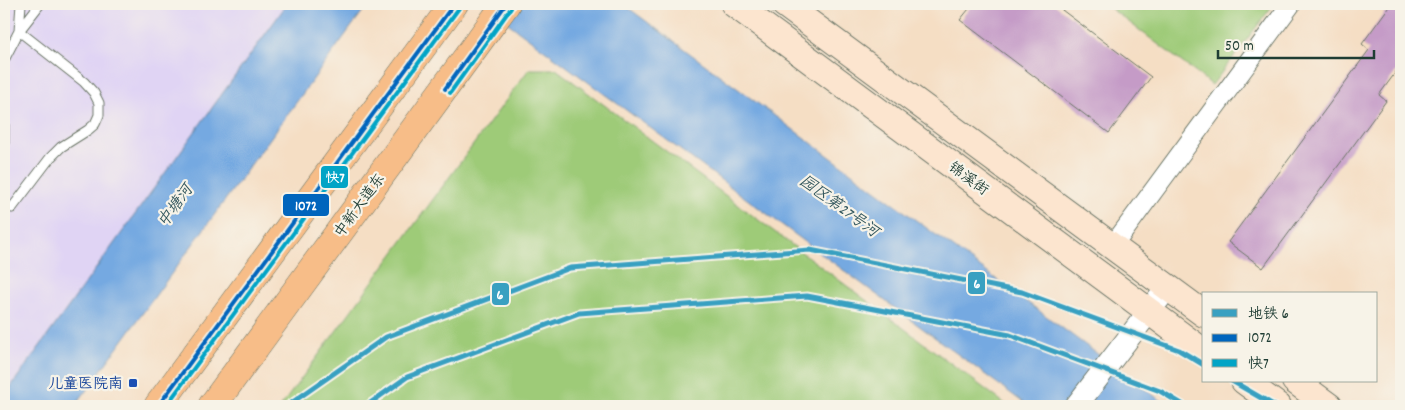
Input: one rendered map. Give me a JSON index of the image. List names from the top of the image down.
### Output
{
  "streets": {
    "main road": ["锦溪街", "中新大道东"]
  },
  "water": ["中塘河", "园区第27号河"],
  "places": {
    "transit": ["儿童医院南"]
  },
  "lines": ["transit line 1072", "transit line 快7", "metro line 6"],
  "legend": ["地铁 6", "1072", "快7"],
  "scale_bar": "50 m"
}
